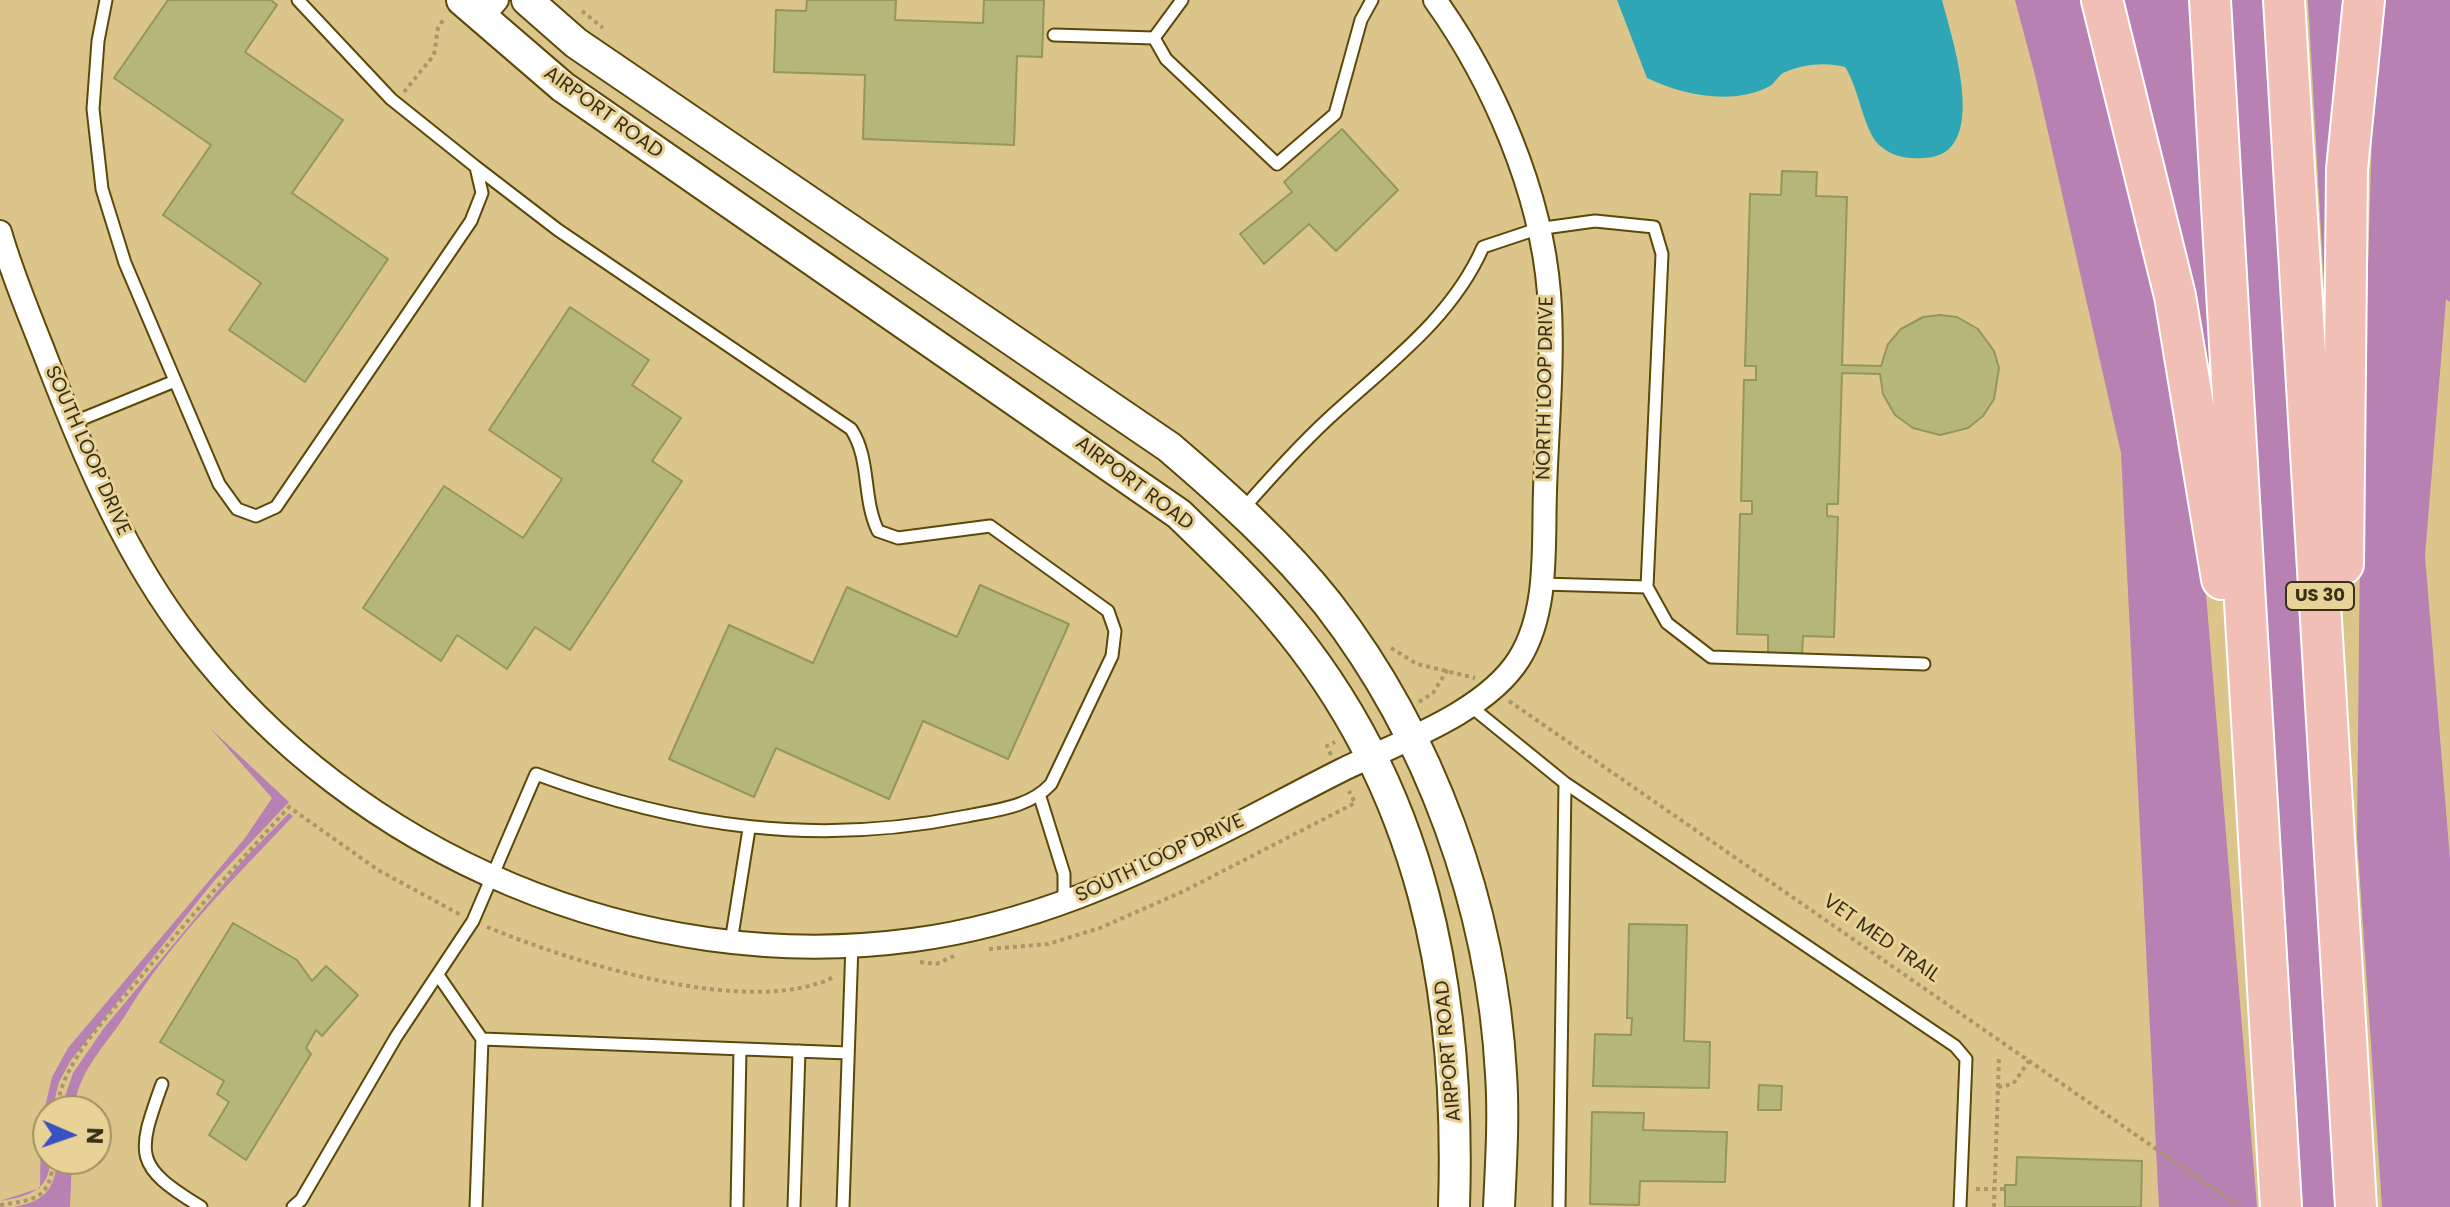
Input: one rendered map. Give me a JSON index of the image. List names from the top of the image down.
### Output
{
  "streets": {
    "highway": ["US 30"],
    "main road": ["AIRPORT ROAD"],
    "street": ["NORTH LOOP DRIVE", "SOUTH LOOP DRIVE"],
    "path": ["VET MED TRAIL"]
  },
  "crossings": [
    ["AIRPORT ROAD", "NORTH LOOP DRIVE"],
    ["AIRPORT ROAD", "SOUTH LOOP DRIVE"],
    ["NORTH LOOP DRIVE", "SOUTH LOOP DRIVE"]
  ],
  "north": "right"
}
